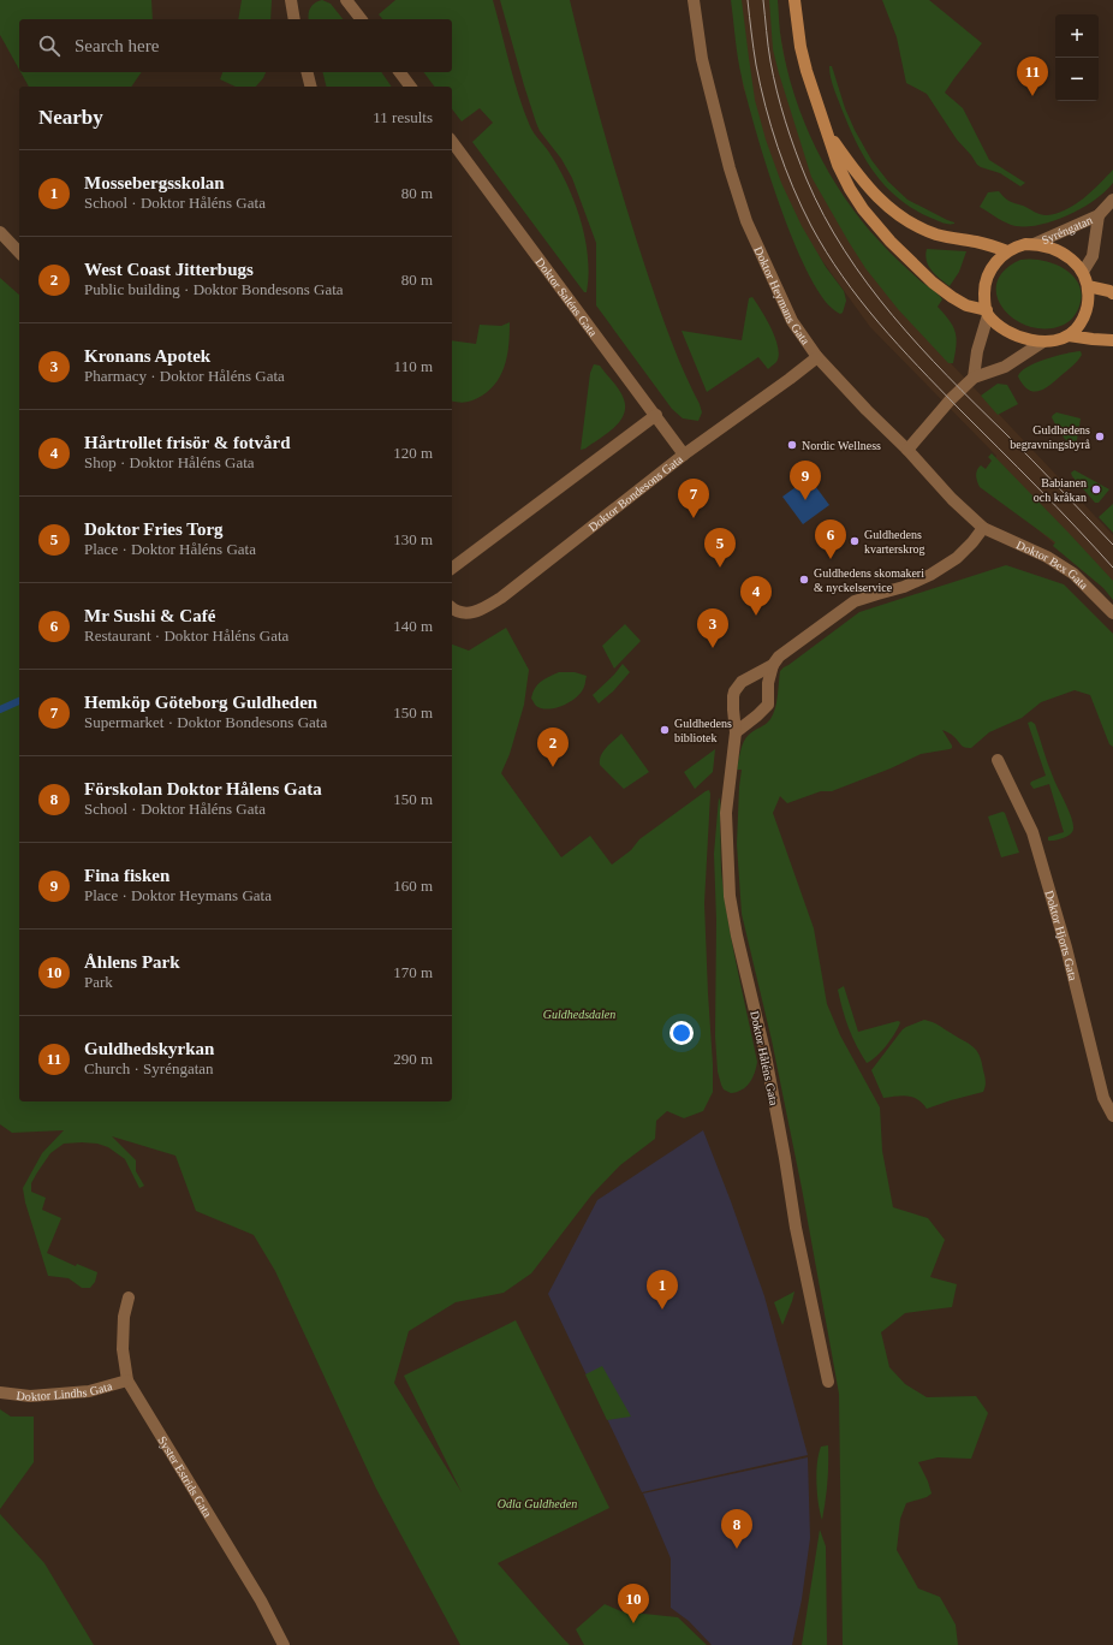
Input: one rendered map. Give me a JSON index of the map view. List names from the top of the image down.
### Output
{
  "streets": {
    "street": [
      "Syréngatan",
      "Doktor Heymans Gata",
      "Doktor Saléns Gata",
      "Doktor Bondesons Gata",
      "Doktor Bex Gata",
      "Doktor Hjorts Gata",
      "Doktor Håléns Gata",
      "Doktor Lindhs Gata",
      "Syster Estrids Gata"
    ]
  },
  "crossings": [
    ["Doktor Heymans Gata", "Doktor Bondesons Gata"],
    ["Doktor Heymans Gata", "Doktor Bex Gata"],
    ["Doktor Heymans Gata", "Doktor Håléns Gata"],
    ["Doktor Saléns Gata", "Doktor Bondesons Gata"],
    ["Doktor Bex Gata", "Doktor Håléns Gata"],
    ["Doktor Lindhs Gata", "Syster Estrids Gata"]
  ],
  "parks": ["Guldhedsdalen", "Odla Guldheden"],
  "places": [
    "Guldhedens begravningsbyrå",
    "Nordic Wellness",
    "Babianen och kråkan",
    "Guldhedens kvarterskrog",
    "Guldhedens skomakeri & nyckelservice",
    "Guldhedens bibliotek"
  ],
  "page": {
    "map_buttons": ["+", "−"],
    "search": "Search here",
    "pins": [
      "11",
      "9",
      "7",
      "6",
      "5",
      "4",
      "3",
      "2",
      "1",
      "8",
      "10"
    ],
    "heading": ["Nearby", "11 results"],
    "list": [
      {
        "mark": "1",
        "name": "Mossebergsskolan",
        "note": "School · Doktor Håléns Gata",
        "value": "80 m"
      },
      {
        "mark": "2",
        "name": "West Coast Jitterbugs",
        "note": "Public building · Doktor Bondesons Gata",
        "value": "80 m"
      },
      {
        "mark": "3",
        "name": "Kronans Apotek",
        "note": "Pharmacy · Doktor Håléns Gata",
        "value": "110 m"
      },
      {
        "mark": "4",
        "name": "Hårtrollet frisör & fotvård",
        "note": "Shop · Doktor Håléns Gata",
        "value": "120 m"
      },
      {
        "mark": "5",
        "name": "Doktor Fries Torg",
        "note": "Place · Doktor Håléns Gata",
        "value": "130 m"
      },
      {
        "mark": "6",
        "name": "Mr Sushi & Café",
        "note": "Restaurant · Doktor Håléns Gata",
        "value": "140 m"
      },
      {
        "mark": "7",
        "name": "Hemköp Göteborg Guldheden",
        "note": "Supermarket · Doktor Bondesons Gata",
        "value": "150 m"
      },
      {
        "mark": "8",
        "name": "Förskolan Doktor Hålens Gata",
        "note": "School · Doktor Håléns Gata",
        "value": "150 m"
      },
      {
        "mark": "9",
        "name": "Fina fisken",
        "note": "Place · Doktor Heymans Gata",
        "value": "160 m"
      },
      {
        "mark": "10",
        "name": "Åhlens Park",
        "note": "Park",
        "value": "170 m"
      },
      {
        "mark": "11",
        "name": "Guldhedskyrkan",
        "note": "Church · Syréngatan",
        "value": "290 m"
      }
    ]
  }
}
